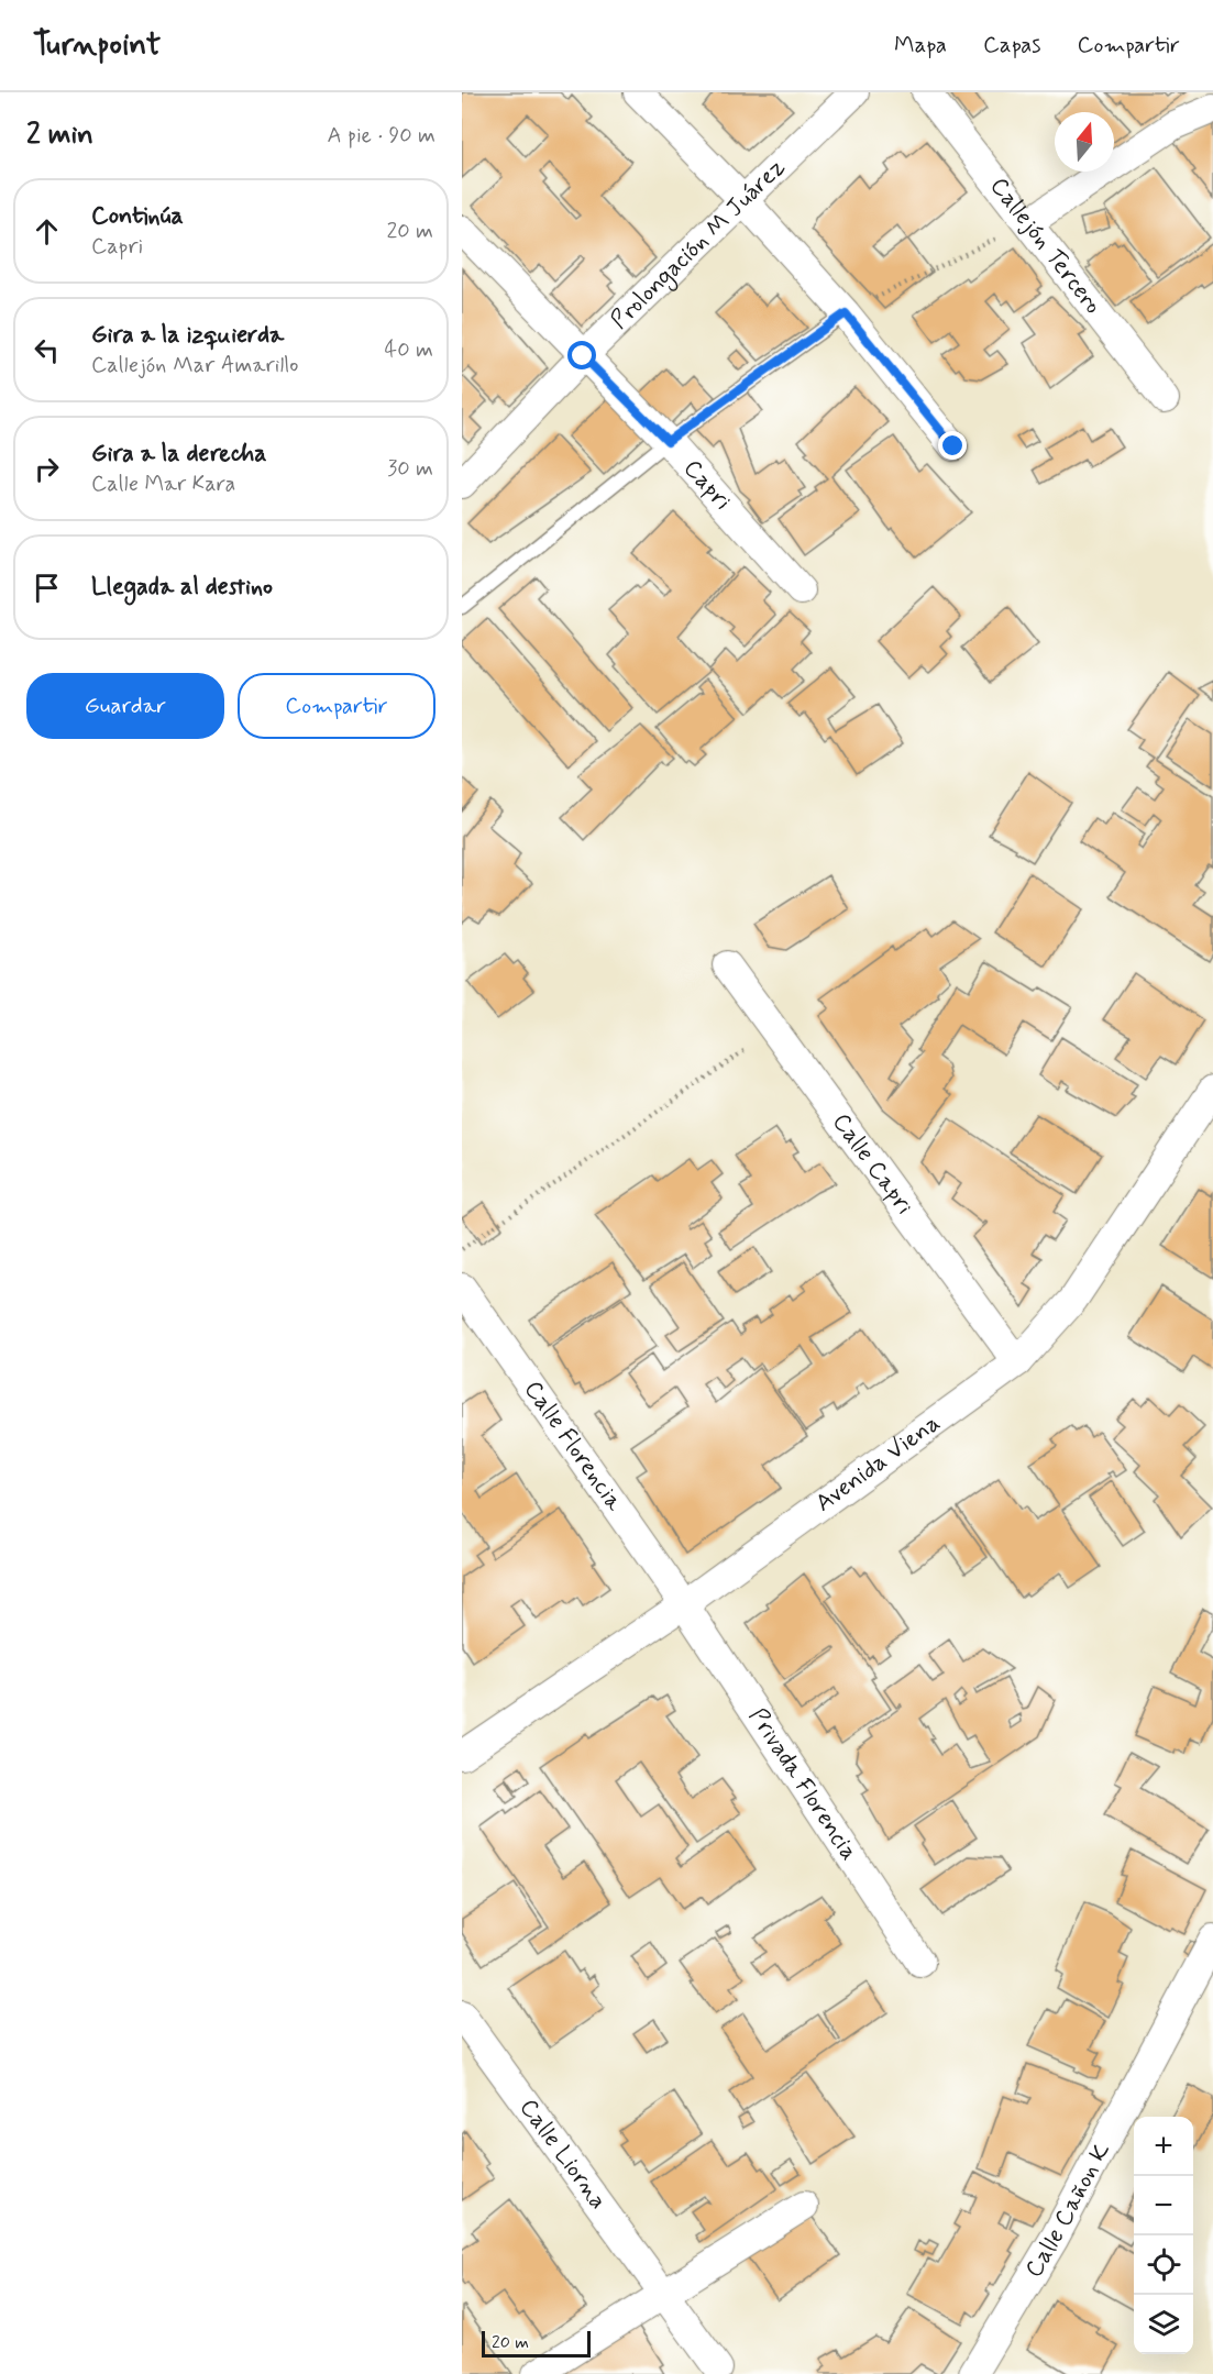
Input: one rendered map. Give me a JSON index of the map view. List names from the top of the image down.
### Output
{
  "streets": {
    "street": [
      "Prolongación M Juárez",
      "Callejón Tercero",
      "Capri",
      "Calle Capri",
      "Calle Florencia",
      "Avenida Viena",
      "Privada Florencia",
      "Calle Liorna",
      "Calle Cañon K"
    ]
  },
  "crossings": [
    ["Prolongación M Juárez", "Capri"],
    ["Calle Capri", "Avenida Viena"],
    ["Calle Florencia", "Avenida Viena"],
    ["Calle Florencia", "Privada Florencia"],
    ["Avenida Viena", "Privada Florencia"]
  ],
  "scale_bar": "20 m",
  "north": "top",
  "page": {
    "header": "Turnpoint",
    "nav": ["Mapa", "Capas", "Compartir"],
    "heading": ["2 min", "A pie · 90 m"],
    "list": [
      ["Continúa", "Capri", "20 m"],
      ["Gira a la izquierda", "Callejón Mar Amarillo", "40 m"],
      ["Gira a la derecha", "Calle Mar Kara", "30 m"],
      "Llegada al destino"
    ],
    "buttons": ["Guardar", "Compartir"],
    "map_buttons": ["+", "−"],
    "scale": "20 m"
  }
}
